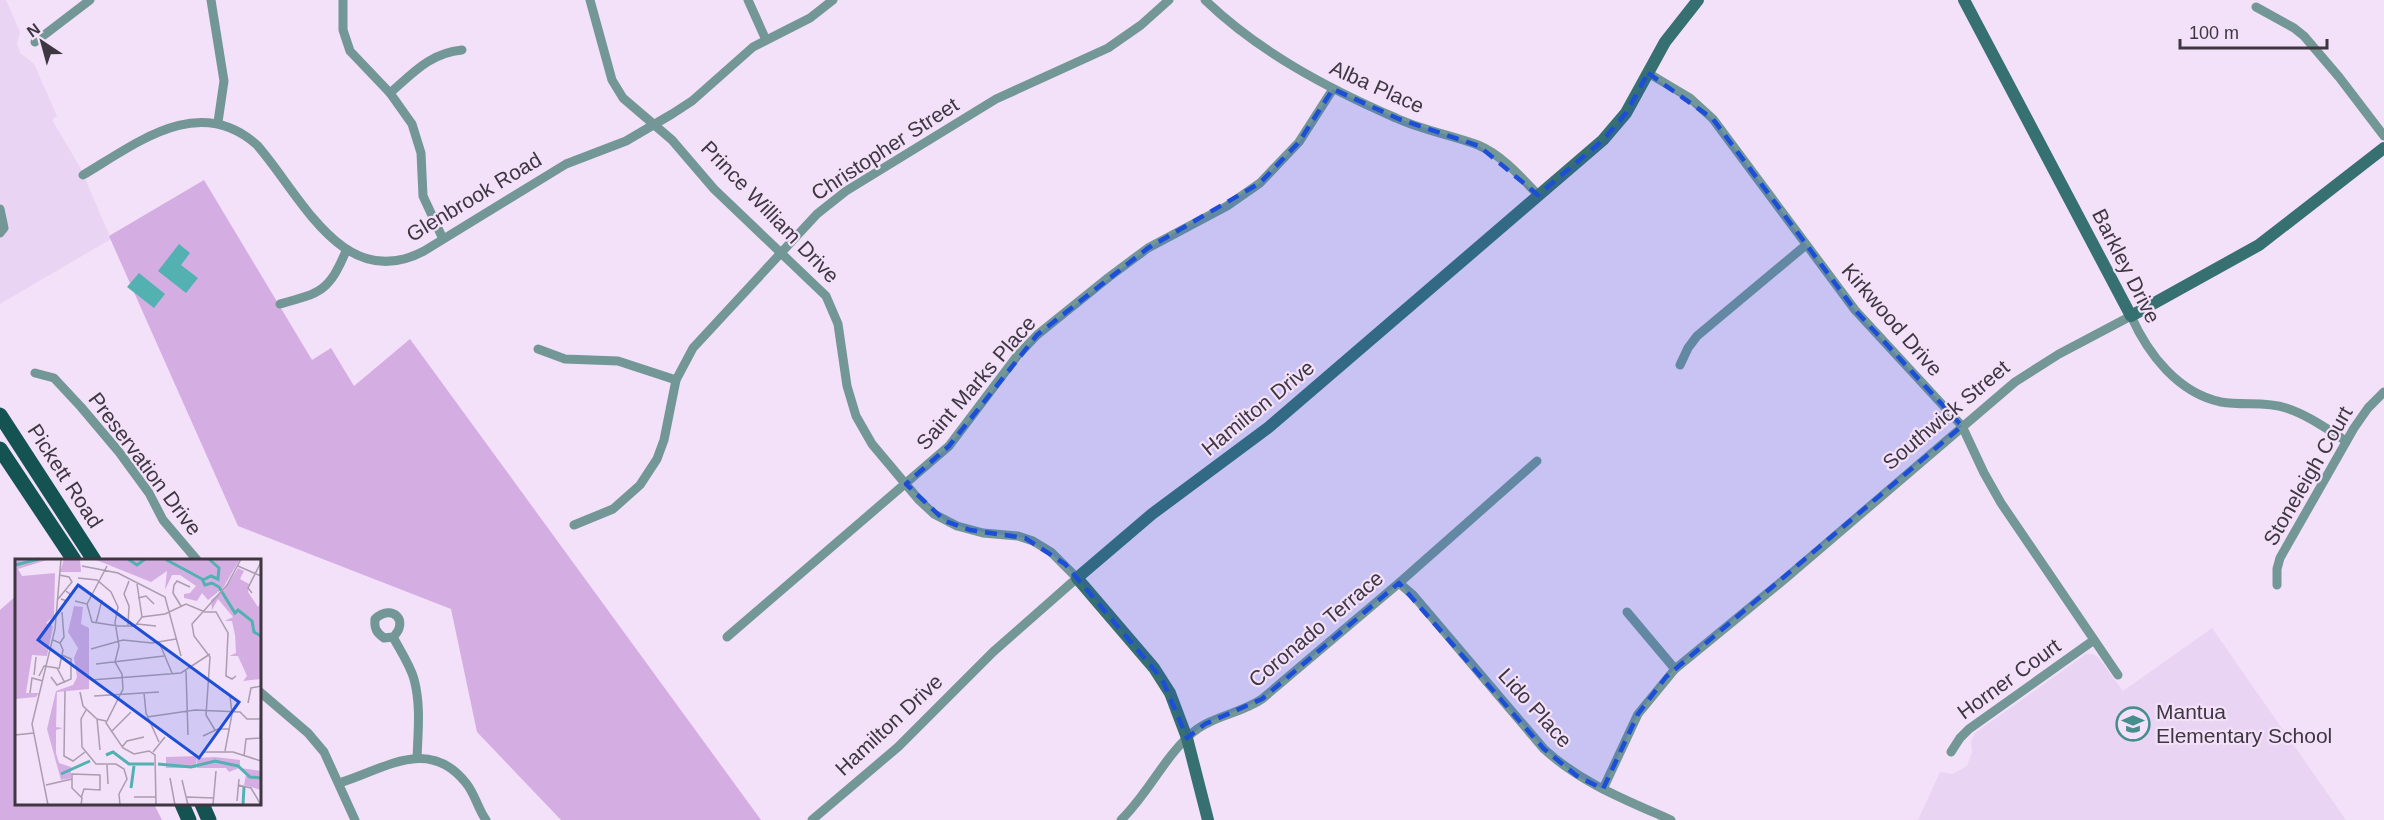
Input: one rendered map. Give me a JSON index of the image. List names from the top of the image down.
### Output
{
  "streets": {
    "main road": ["Pickett Road"],
    "street": [
      "Alba Place",
      "Christopher Street",
      "Glenbrook Road",
      "Prince William Drive",
      "Barkley Drive",
      "Kirkwood Drive",
      "Saint Marks Place",
      "Hamilton Drive",
      "Southwick Street",
      "Preservation Drive",
      "Stoneleigh Court",
      "Coronado Terrace",
      "Horner Court",
      "Lido Place"
    ]
  },
  "crossings": [
    ["Alba Place", "Saint Marks Place"],
    ["Alba Place", "Hamilton Drive"],
    ["Christopher Street", "Prince William Drive"],
    ["Glenbrook Road", "Prince William Drive"],
    ["Prince William Drive", "Saint Marks Place"],
    ["Prince William Drive", "Hamilton Drive"],
    ["Prince William Drive", "Coronado Terrace"],
    ["Barkley Drive", "Southwick Street"],
    ["Barkley Drive", "Stoneleigh Court"],
    ["Kirkwood Drive", "Hamilton Drive"],
    ["Kirkwood Drive", "Southwick Street"],
    ["Kirkwood Drive", "Horner Court"],
    ["Southwick Street", "Lido Place"],
    ["Coronado Terrace", "Lido Place"]
  ],
  "places": {
    "school or university": ["Mantua Elementary School"]
  },
  "scale_bar": "100 m",
  "north": "top left"
}
